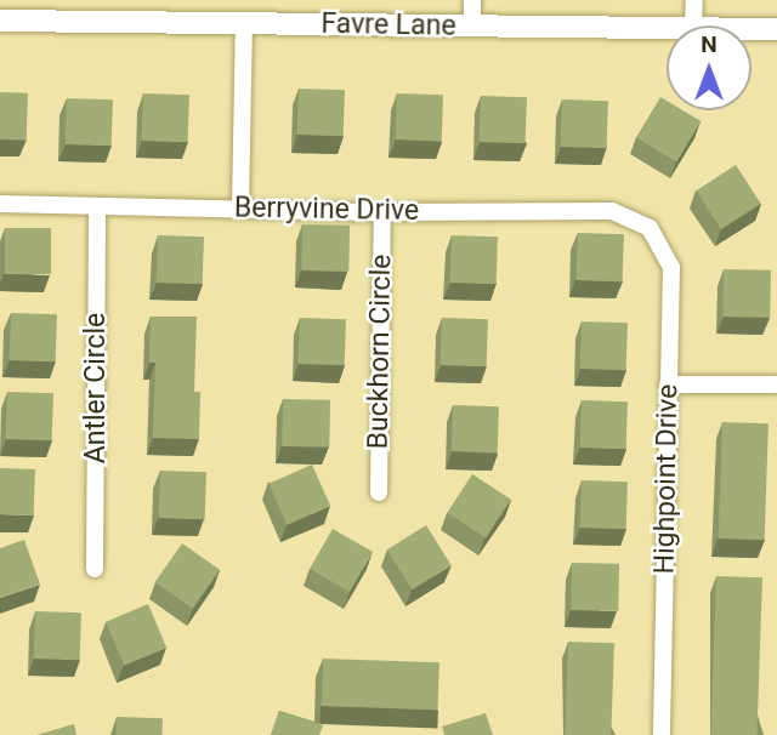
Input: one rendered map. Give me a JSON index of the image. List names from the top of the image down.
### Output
{
  "streets": {
    "street": [
      "Favre Lane",
      "Berryvine Drive",
      "Buckhorn Circle",
      "Antler Circle",
      "Highpoint Drive"
    ]
  },
  "crossings": [
    ["Berryvine Drive", "Buckhorn Circle"],
    ["Berryvine Drive", "Antler Circle"],
    ["Berryvine Drive", "Highpoint Drive"]
  ],
  "north": "top"
}
